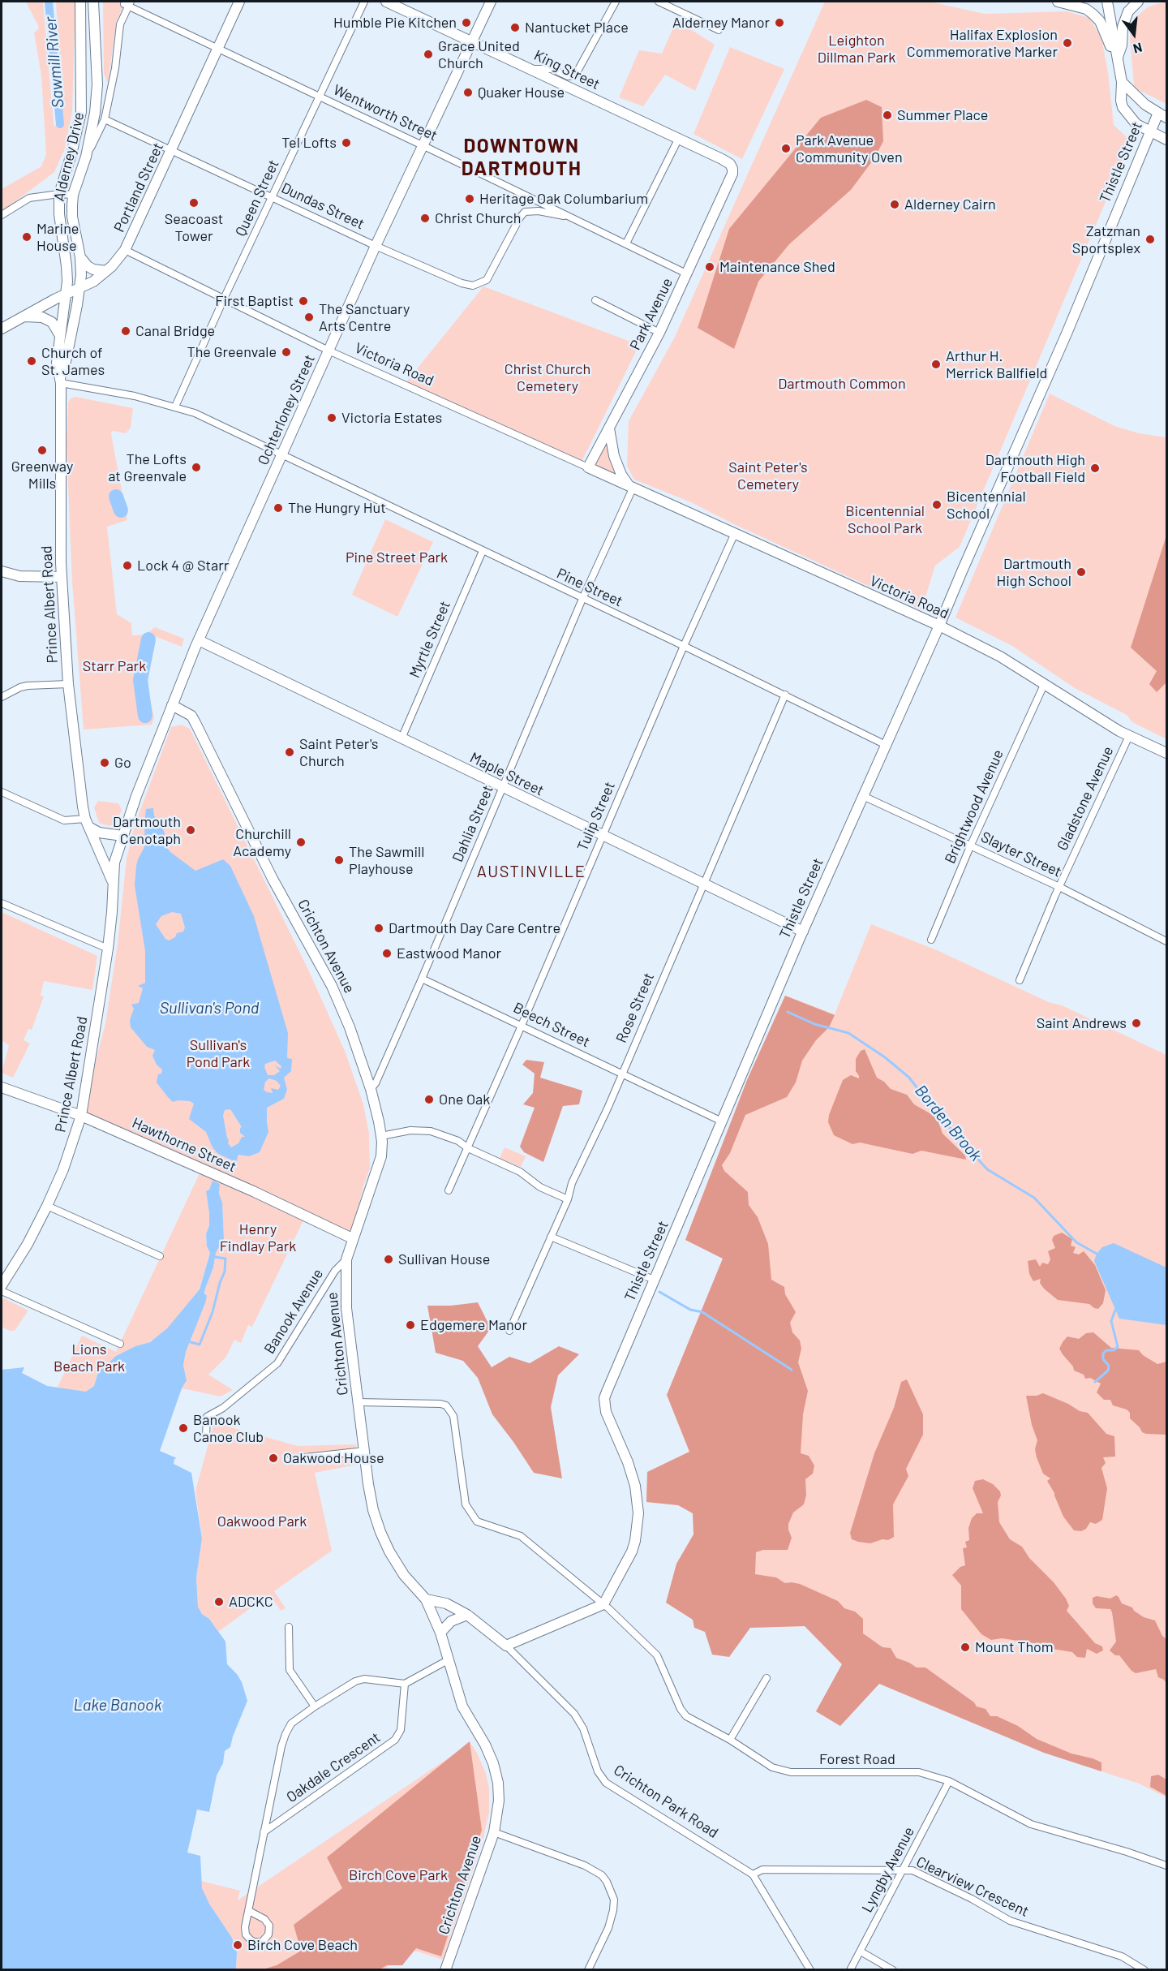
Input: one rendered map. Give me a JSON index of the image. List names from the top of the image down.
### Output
{
  "streets": {
    "main road": [
      "King Street",
      "Alderney Drive",
      "Thistle Street",
      "Portland Street",
      "Park Avenue",
      "Victoria Road",
      "Ochterloney Street",
      "Prince Albert Road",
      "Maple Street",
      "Crichton Avenue",
      "Hawthorne Street",
      "Crichton Park Road"
    ],
    "street": [
      "Wentworth Street",
      "Queen Street",
      "Dundas Street",
      "Pine Street",
      "Myrtle Street",
      "Gladstone Avenue",
      "Brightwood Avenue",
      "Tulip Street",
      "Dahlia Street",
      "Slayter Street",
      "Rose Street",
      "Beech Street",
      "Banook Avenue",
      "Forest Road",
      "Oakdale Crescent",
      "Lyngby Avenue",
      "Clearview Crescent"
    ]
  },
  "crossings": [
    ["King Street", "Park Avenue"],
    ["King Street", "Ochterloney Street"],
    ["Wentworth Street", "Portland Street"],
    ["Wentworth Street", "Queen Street"],
    ["Wentworth Street", "Dundas Street"],
    ["Wentworth Street", "Park Avenue"],
    ["Wentworth Street", "Ochterloney Street"],
    ["Alderney Drive", "Portland Street"],
    ["Alderney Drive", "Prince Albert Road"],
    ["Thistle Street", "Victoria Road"],
    ["Thistle Street", "Pine Street"],
    ["Thistle Street", "Maple Street"],
    ["Thistle Street", "Slayter Street"],
    ["Thistle Street", "Beech Street"],
    ["Thistle Street", "Forest Road"],
    ["Portland Street", "Dundas Street"],
    ["Portland Street", "Victoria Road"],
    ["Portland Street", "Prince Albert Road"],
    ["Queen Street", "Dundas Street"],
    ["Queen Street", "Victoria Road"],
    ["Queen Street", "Pine Street"],
    ["Dundas Street", "Ochterloney Street"],
    ["Park Avenue", "Victoria Road"],
    ["Victoria Road", "Ochterloney Street"],
    ["Victoria Road", "Gladstone Avenue"],
    ["Victoria Road", "Brightwood Avenue"],
    ["Victoria Road", "Tulip Street"],
    ["Victoria Road", "Dahlia Street"],
    ["Ochterloney Street", "Pine Street"],
    ["Ochterloney Street", "Prince Albert Road"],
    ["Ochterloney Street", "Maple Street"],
    ["Ochterloney Street", "Crichton Avenue"],
    ["Pine Street", "Prince Albert Road"],
    ["Pine Street", "Myrtle Street"],
    ["Pine Street", "Tulip Street"],
    ["Pine Street", "Dahlia Street"],
    ["Pine Street", "Rose Street"],
    ["Prince Albert Road", "Hawthorne Street"],
    ["Myrtle Street", "Maple Street"],
    ["Maple Street", "Tulip Street"],
    ["Maple Street", "Dahlia Street"],
    ["Maple Street", "Rose Street"],
    ["Gladstone Avenue", "Slayter Street"],
    ["Brightwood Avenue", "Slayter Street"],
    ["Tulip Street", "Beech Street"],
    ["Dahlia Street", "Crichton Avenue"],
    ["Dahlia Street", "Beech Street"],
    ["Crichton Avenue", "Hawthorne Street"],
    ["Crichton Avenue", "Banook Avenue"],
    ["Crichton Avenue", "Forest Road"],
    ["Crichton Avenue", "Crichton Park Road"],
    ["Rose Street", "Beech Street"],
    ["Forest Road", "Lyngby Avenue"],
    ["Crichton Park Road", "Clearview Crescent"],
    ["Lyngby Avenue", "Clearview Crescent"]
  ],
  "districts": ["DOWNTOWN DARTMOUTH", "AUSTINVILLE"],
  "water": [
    "Sawmill River",
    "Sullivan's Pond",
    "Borden Brook",
    "Lake Banook"
  ],
  "parks": [
    "Leighton Dillman Park",
    "Christ Church Cemetery",
    "Dartmouth Common",
    "Saint Peter's Cemetery",
    "Bicentennial School Park",
    "Pine Street Park",
    "Starr Park",
    "Sullivan's Pond Park",
    "Henry Findlay Park",
    "Lions Beach Park",
    "Oakwood Park",
    "Birch Cove Park"
  ],
  "places": [
    "Humble Pie Kitchen",
    "Alderney Manor",
    "Nantucket Place",
    "Halifax Explosion Commemorative Marker",
    "Grace United Church",
    "Quaker House",
    "Summer Place",
    "Tel Lofts",
    "Park Avenue Community Oven",
    "Heritage Oak Columbarium",
    "Seacoast Tower",
    "Alderney Cairn",
    "Christ Church",
    "Marine House",
    "Zatzman Sportsplex",
    "Maintenance Shed",
    "First Baptist",
    "The Sanctuary Arts Centre",
    "Canal Bridge",
    "The Greenvale",
    "Church of St. James",
    "Arthur H. Merrick Ballfield",
    "Victoria Estates",
    "Greenway Mills",
    "The Lofts at Greenvale",
    "Dartmouth High Football Field",
    "Bicentennial School",
    "The Hungry Hut",
    "Lock 4 @ Starr",
    "Dartmouth High School",
    "Saint Peter's Church",
    "Go",
    "Dartmouth Cenotaph",
    "Churchill Academy",
    "The Sawmill Playhouse",
    "Dartmouth Day Care Centre",
    "Eastwood Manor",
    "Saint Andrews",
    "One Oak",
    "Sullivan House",
    "Edgemere Manor",
    "Banook Canoe Club",
    "Oakwood House",
    "ADCKC",
    "Mount Thom",
    "Birch Cove Beach"
  ],
  "north": "bottom"
}
